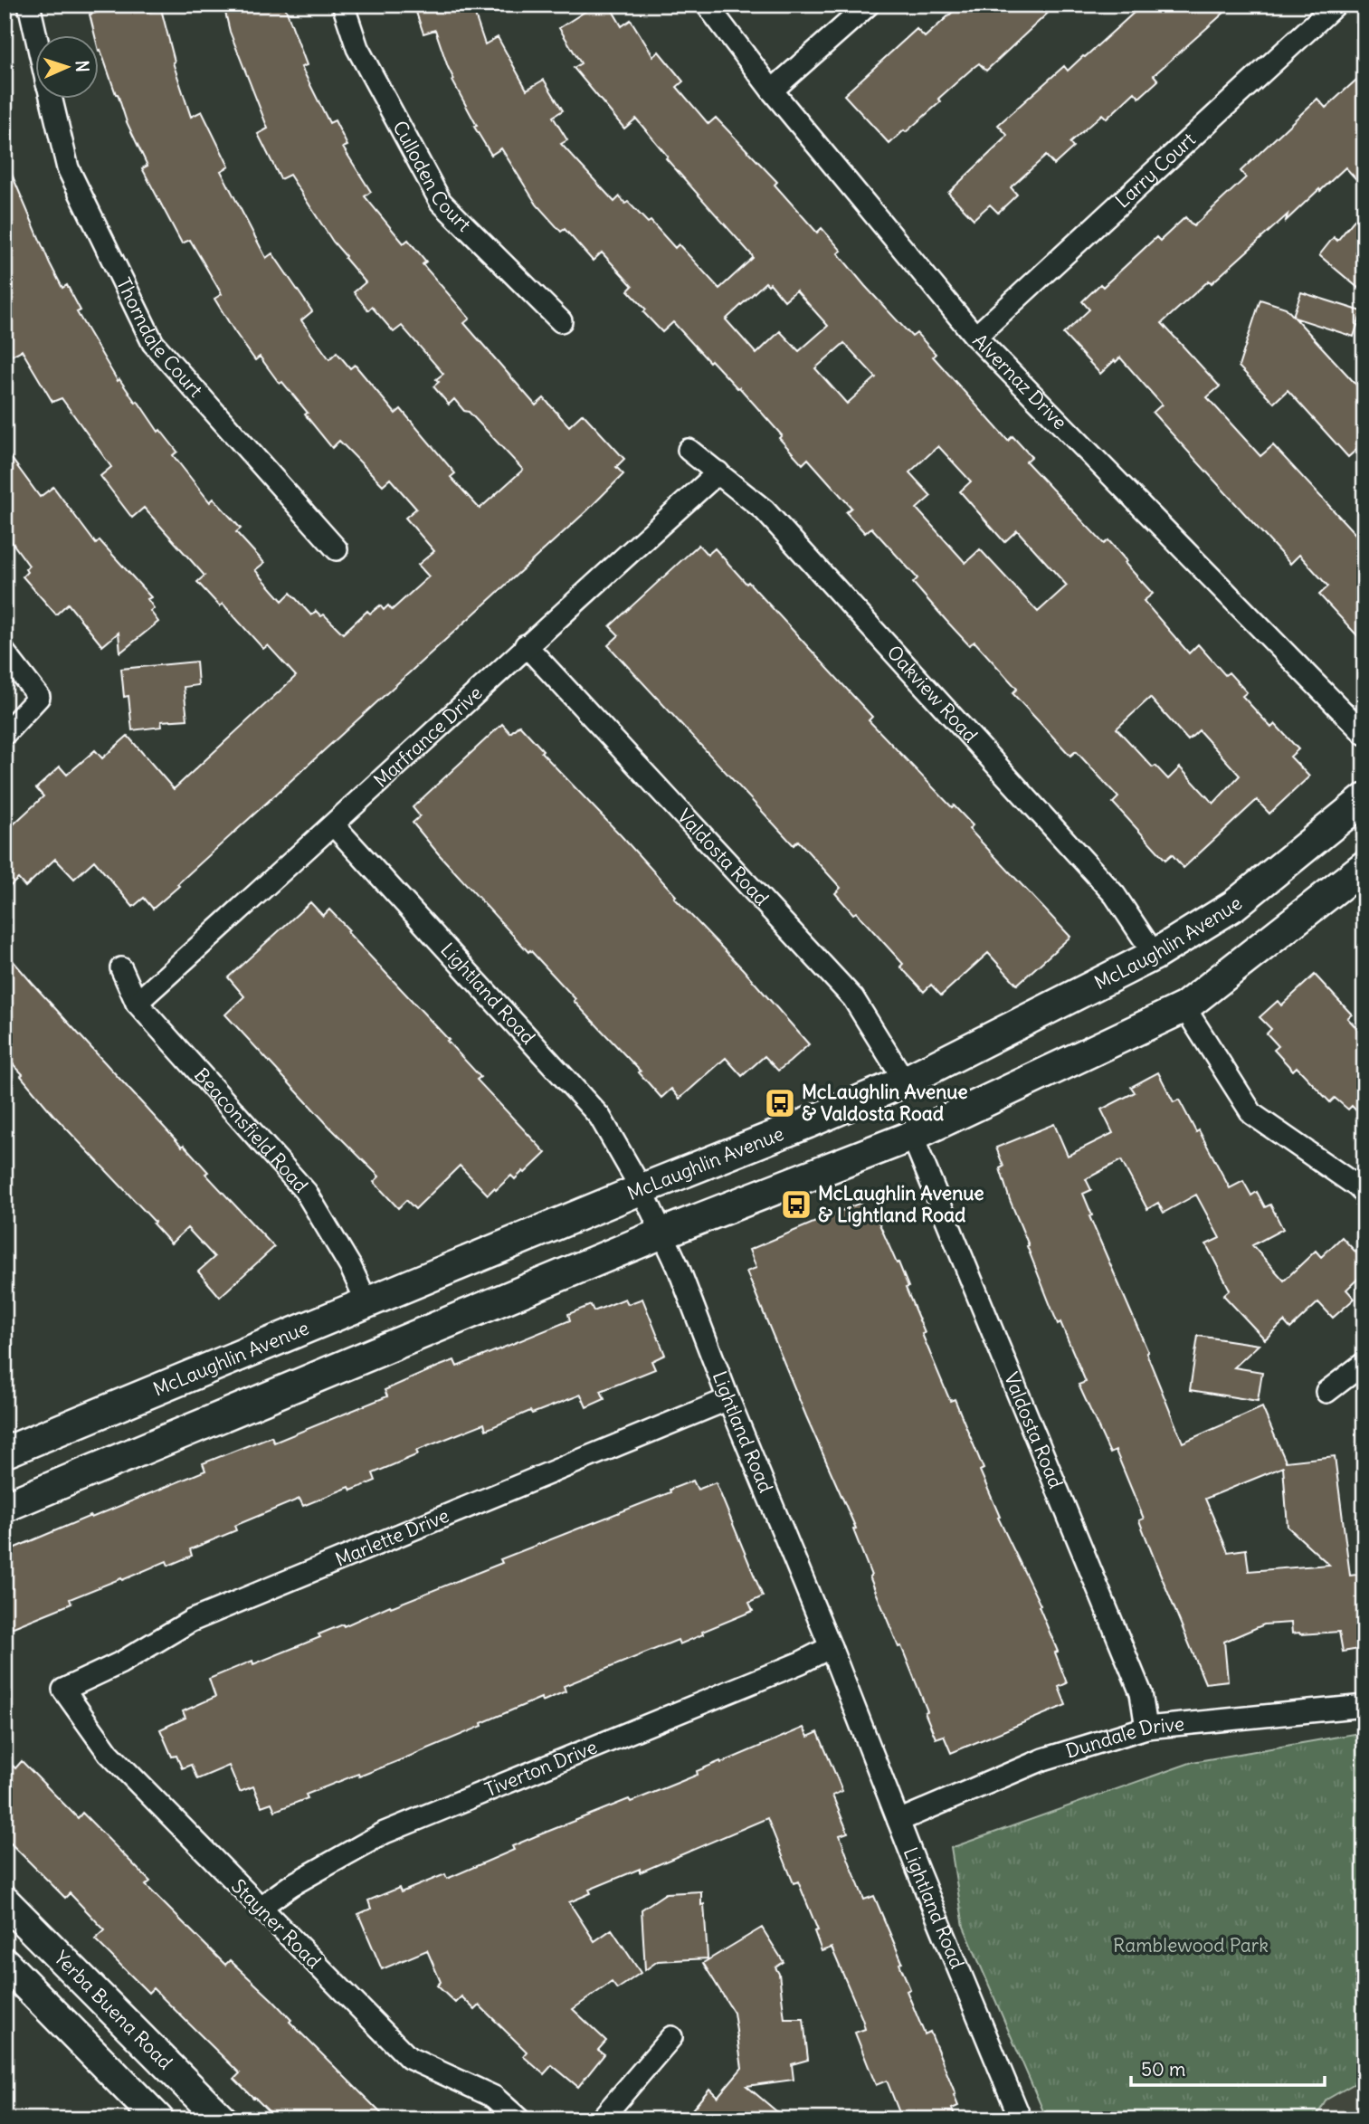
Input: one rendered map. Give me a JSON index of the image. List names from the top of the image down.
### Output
{
  "streets": {
    "main road": ["McLaughlin Avenue", "Yerba Buena Road"],
    "street": [
      "Larry Court",
      "Culloden Court",
      "Thorndale Court",
      "Alvernaz Drive",
      "Oakview Road",
      "Marfrance Drive",
      "Valdosta Road",
      "Lightland Road",
      "Beaconsfield Road",
      "Marlette Drive",
      "Dundale Drive",
      "Tiverton Drive",
      "Stayner Road"
    ]
  },
  "crossings": [
    ["Larry Court", "Alvernaz Drive"],
    ["Oakview Road", "Marfrance Drive"],
    ["Oakview Road", "McLaughlin Avenue"],
    ["Marfrance Drive", "Valdosta Road"],
    ["Marfrance Drive", "Lightland Road"],
    ["Marfrance Drive", "Beaconsfield Road"],
    ["Valdosta Road", "McLaughlin Avenue"],
    ["Valdosta Road", "Dundale Drive"],
    ["McLaughlin Avenue", "Lightland Road"],
    ["McLaughlin Avenue", "Beaconsfield Road"],
    ["Lightland Road", "Marlette Drive"],
    ["Lightland Road", "Dundale Drive"],
    ["Lightland Road", "Tiverton Drive"],
    ["Marlette Drive", "Stayner Road"],
    ["Tiverton Drive", "Stayner Road"]
  ],
  "parks": ["Ramblewood Park"],
  "places": {
    "bus stop": ["McLaughlin Avenue & Valdosta Road", "McLaughlin Avenue & Lightland Road"]
  },
  "scale_bar": "50 m",
  "north": "right"
}
